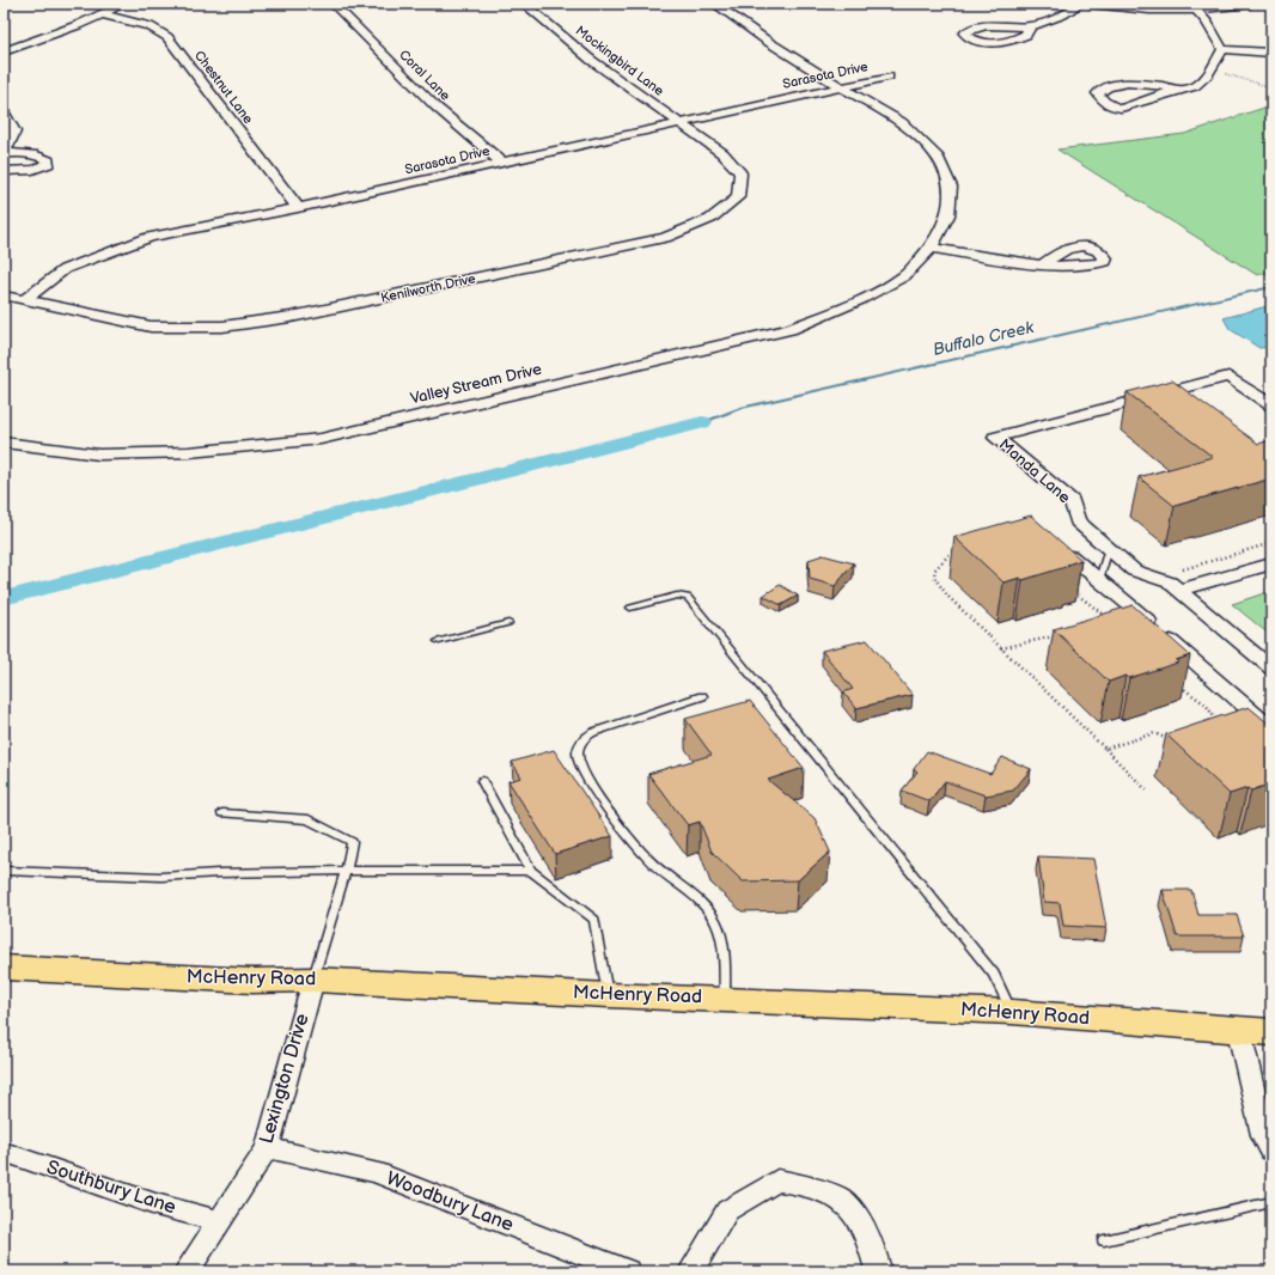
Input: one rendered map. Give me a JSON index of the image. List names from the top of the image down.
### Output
{
  "streets": {
    "main road": ["McHenry Road"],
    "street": [
      "Mockingbird Lane",
      "Coral Lane",
      "Sarasota Drive",
      "Chestnut Lane",
      "Kenilworth Drive",
      "Valley Stream Drive",
      "Manda Lane",
      "Lexington Drive",
      "Southbury Lane",
      "Woodbury Lane"
    ]
  },
  "crossings": [
    ["Mockingbird Lane", "Sarasota Drive"],
    ["Mockingbird Lane", "Kenilworth Drive"],
    ["Coral Lane", "Sarasota Drive"],
    ["Sarasota Drive", "Chestnut Lane"],
    ["Sarasota Drive", "Kenilworth Drive"],
    ["Sarasota Drive", "Valley Stream Drive"],
    ["McHenry Road", "Lexington Drive"],
    ["Lexington Drive", "Southbury Lane"],
    ["Lexington Drive", "Woodbury Lane"]
  ],
  "water": ["Buffalo Creek"]
}
